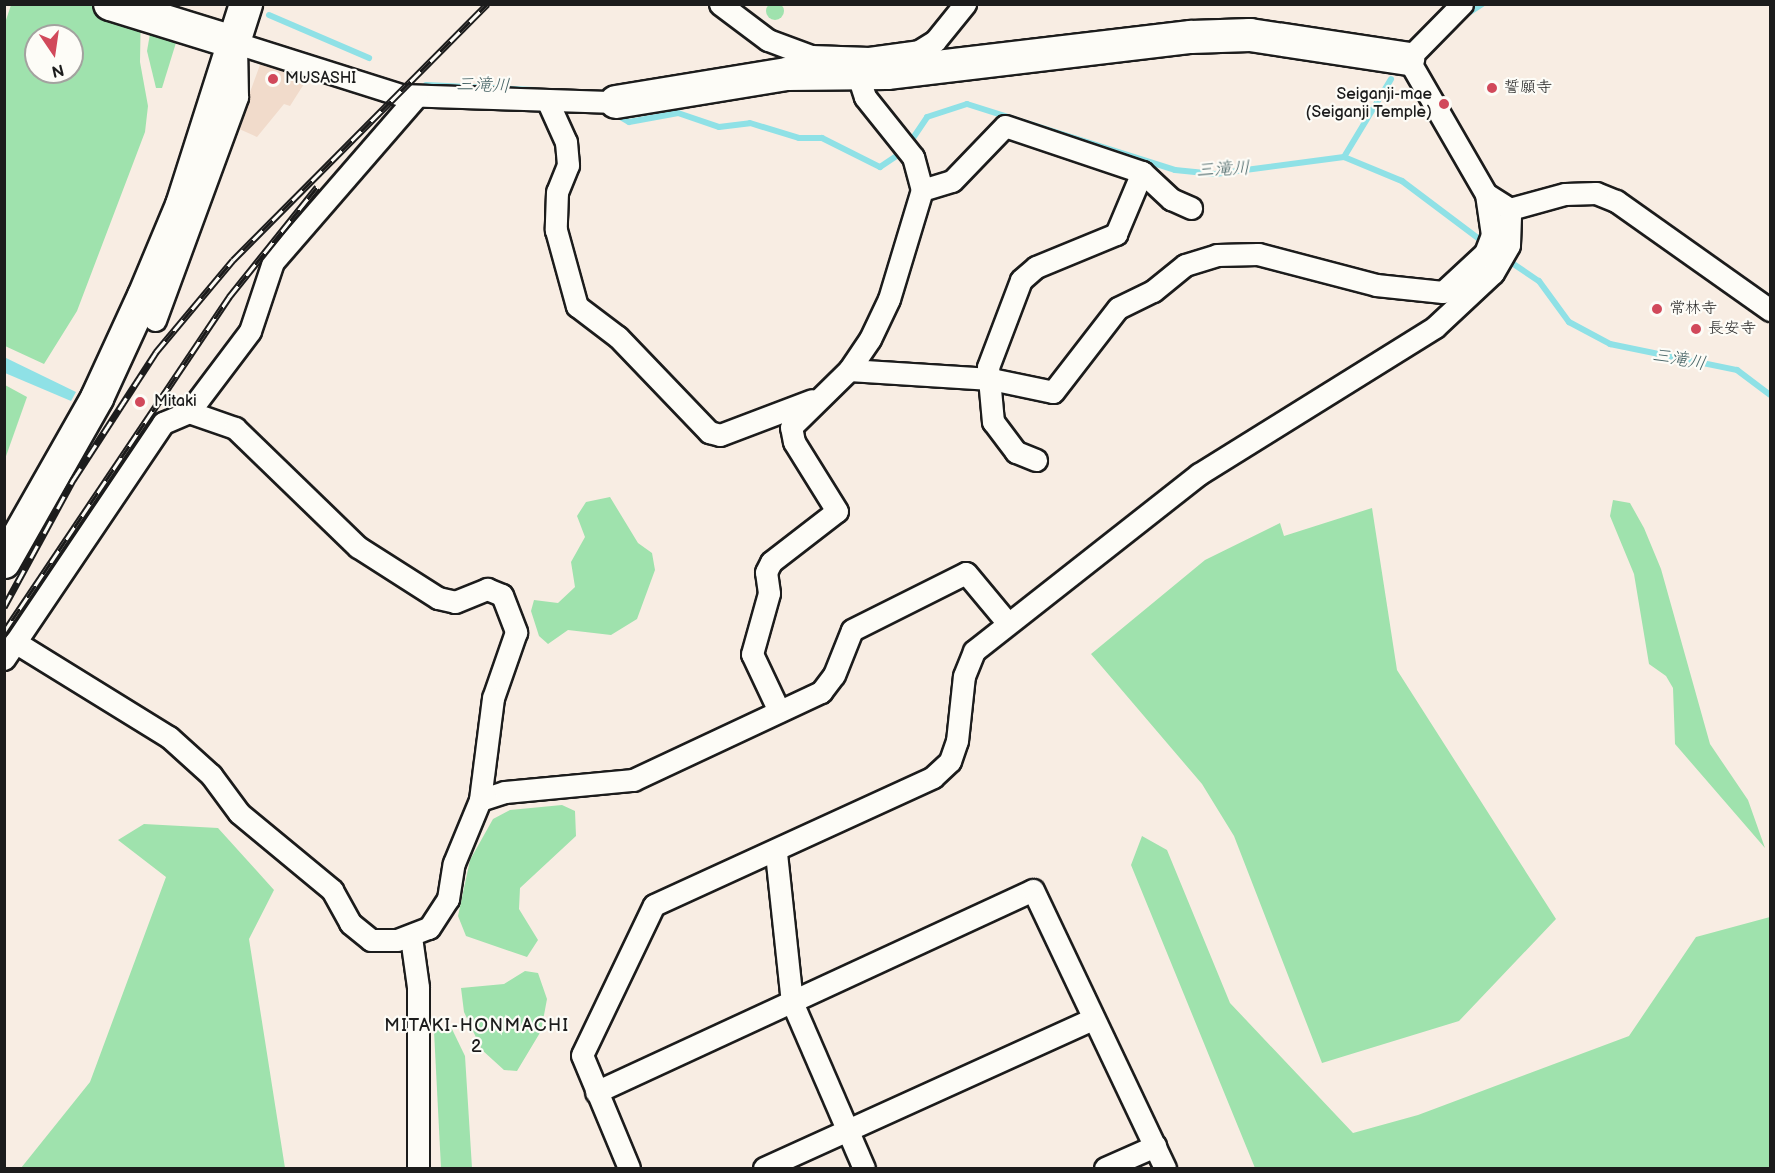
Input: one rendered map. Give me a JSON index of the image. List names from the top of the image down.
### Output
{
  "districts": ["MITAKI-HONMACHI 2"],
  "water": ["三滝川"],
  "places": [
    "MUSASHI",
    "誓願寺",
    "Seiganji-mae (Seiganji Temple)",
    "常林寺",
    "長安寺",
    "Mitaki"
  ],
  "north": "bottom"
}
